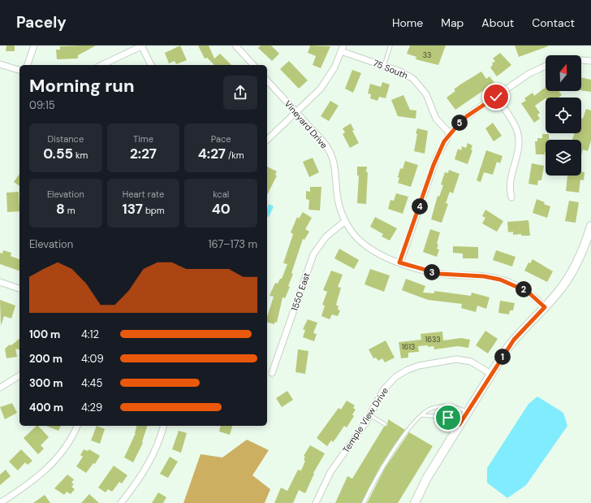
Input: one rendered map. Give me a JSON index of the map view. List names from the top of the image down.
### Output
{
  "streets": {
    "street": [
      "75 South",
      "Vineyard Drive",
      "1550 East",
      "Temple View Drive"
    ]
  },
  "crossings": [
    ["Vineyard Drive", "1550 East"]
  ],
  "house_numbers": ["33", "1633", "1613"],
  "north": "top",
  "page": {
    "header": "Pacely",
    "nav": [
      "Home",
      "Map",
      "About",
      "Contact"
    ],
    "heading": ["Morning run", "09:15"],
    "pins": [
      "5",
      "4",
      "3",
      "2",
      "1"
    ],
    "stats": [
      ["Distance", "0.55 km"],
      ["Time", "2:27"],
      ["Pace", "4:27 /km"],
      ["Elevation", "8 m"],
      ["Heart rate", "137 bpm"],
      ["kcal", "40"]
    ],
    "chart": ["Elevation", "167–173 m"],
    "list": [
      {
        "name": "100 m",
        "note": "4:12"
      },
      {
        "name": "200 m",
        "note": "4:09"
      },
      {
        "name": "300 m",
        "note": "4:45"
      },
      {
        "name": "400 m",
        "note": "4:29"
      }
    ]
  }
}
